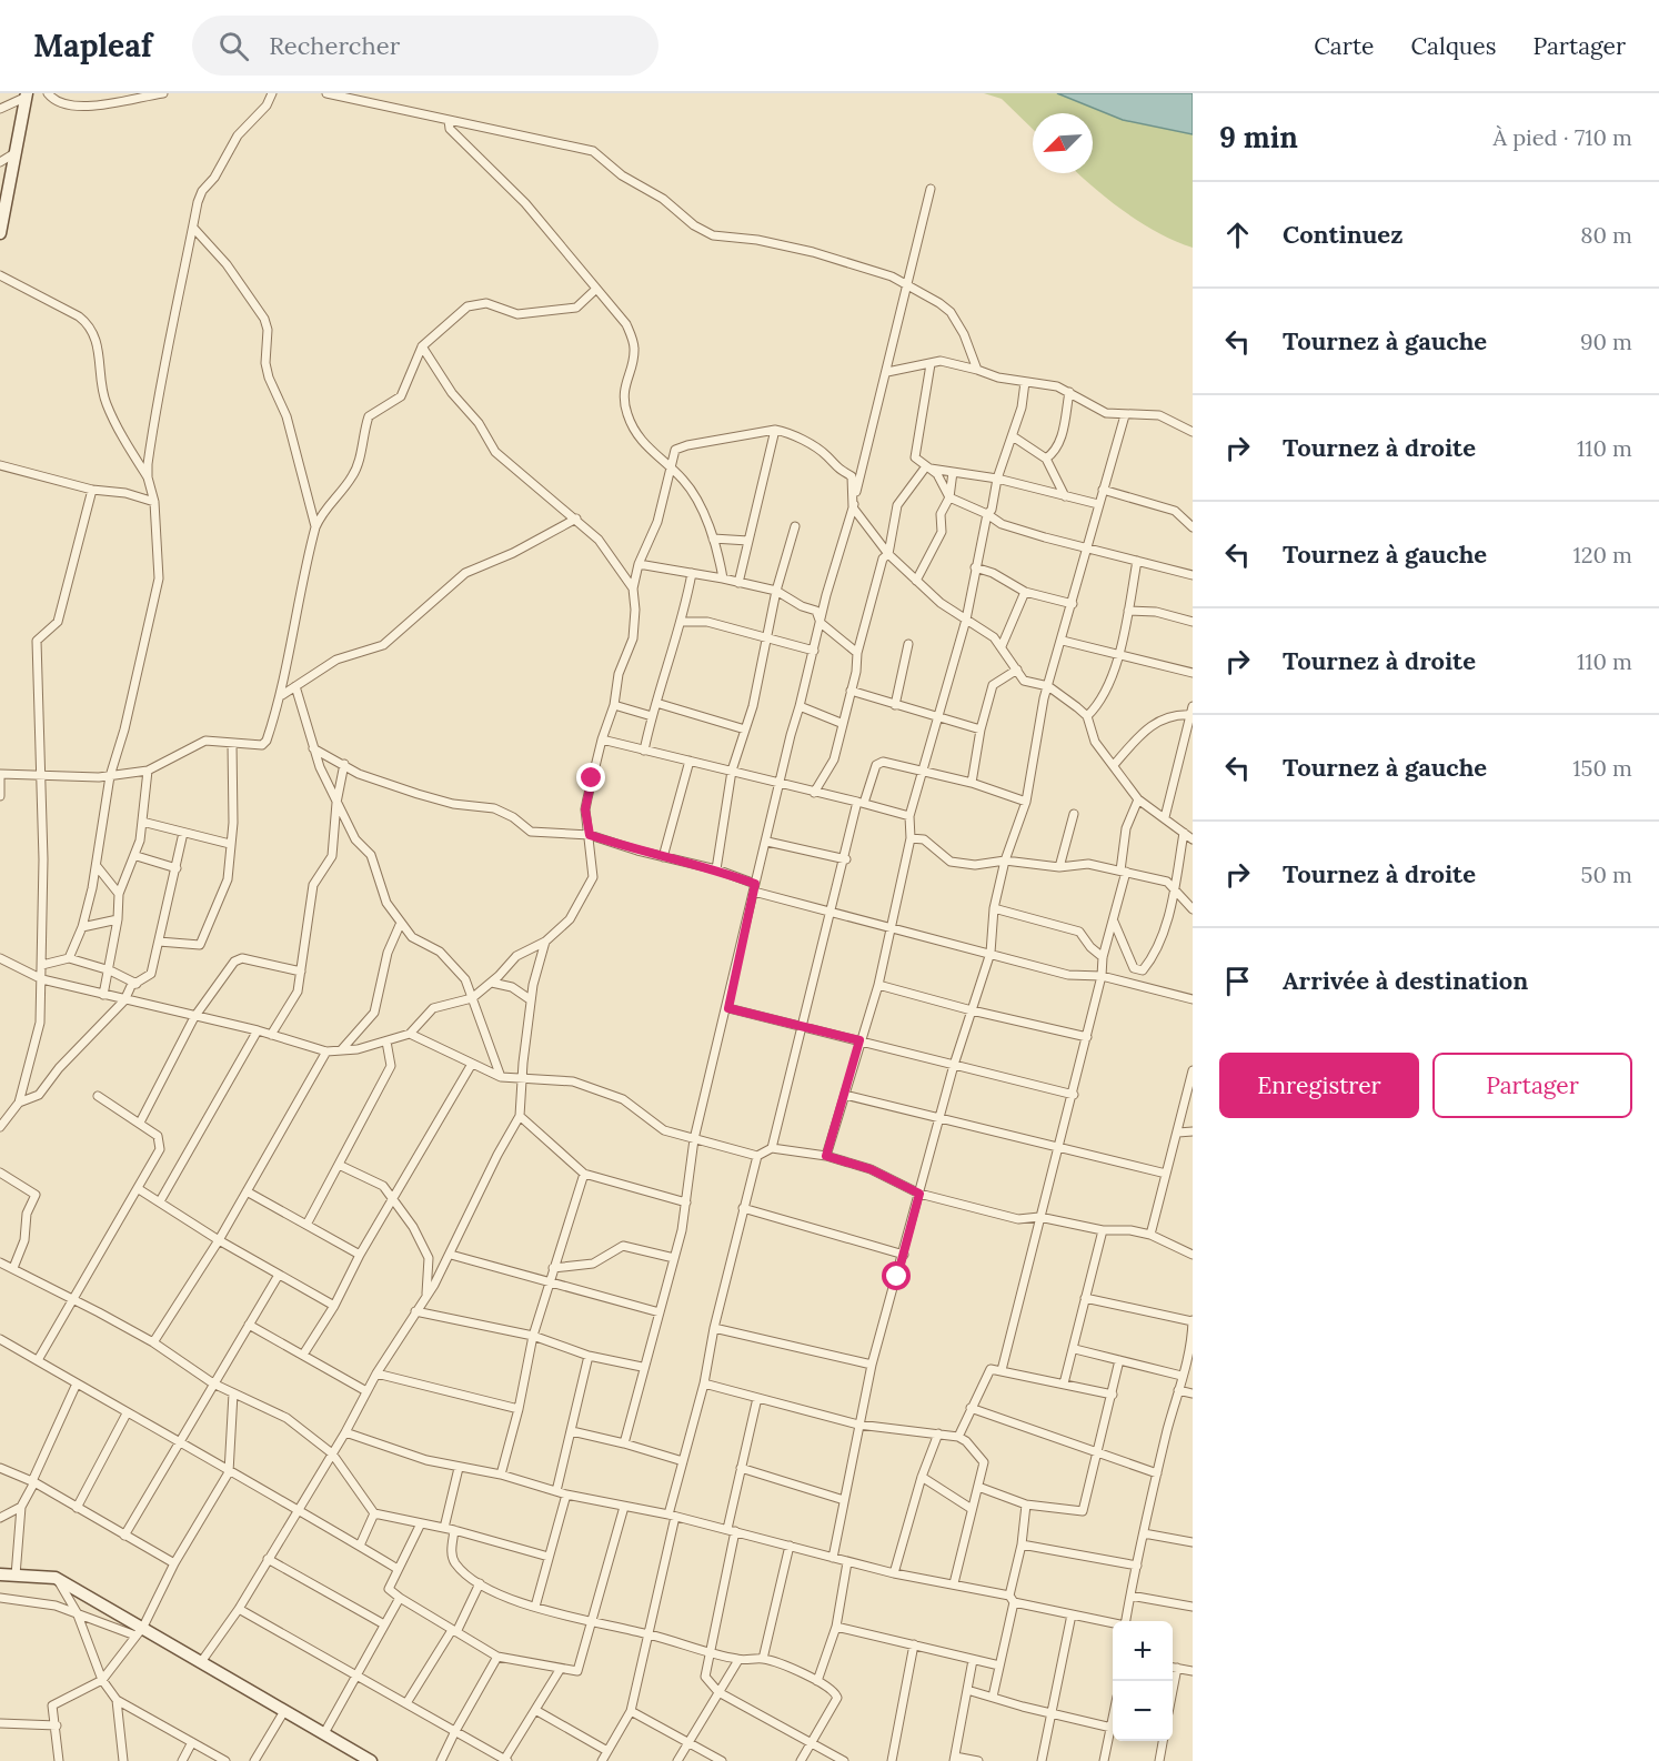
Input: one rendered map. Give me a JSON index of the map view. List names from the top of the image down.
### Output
{
  "north": "bottom left",
  "page": {
    "header": "Mapleaf",
    "search": "Rechercher",
    "nav": ["Carte", "Calques", "Partager"],
    "heading": ["9 min", "À pied · 710 m"],
    "list": [
      ["Continuez", "80 m"],
      ["Tournez à gauche", "90 m"],
      ["Tournez à droite", "110 m"],
      ["Tournez à gauche", "120 m"],
      ["Tournez à droite", "110 m"],
      ["Tournez à gauche", "150 m"],
      ["Tournez à droite", "50 m"],
      "Arrivée à destination"
    ],
    "buttons": ["Enregistrer", "Partager"],
    "map_buttons": ["+", "−"]
  }
}
